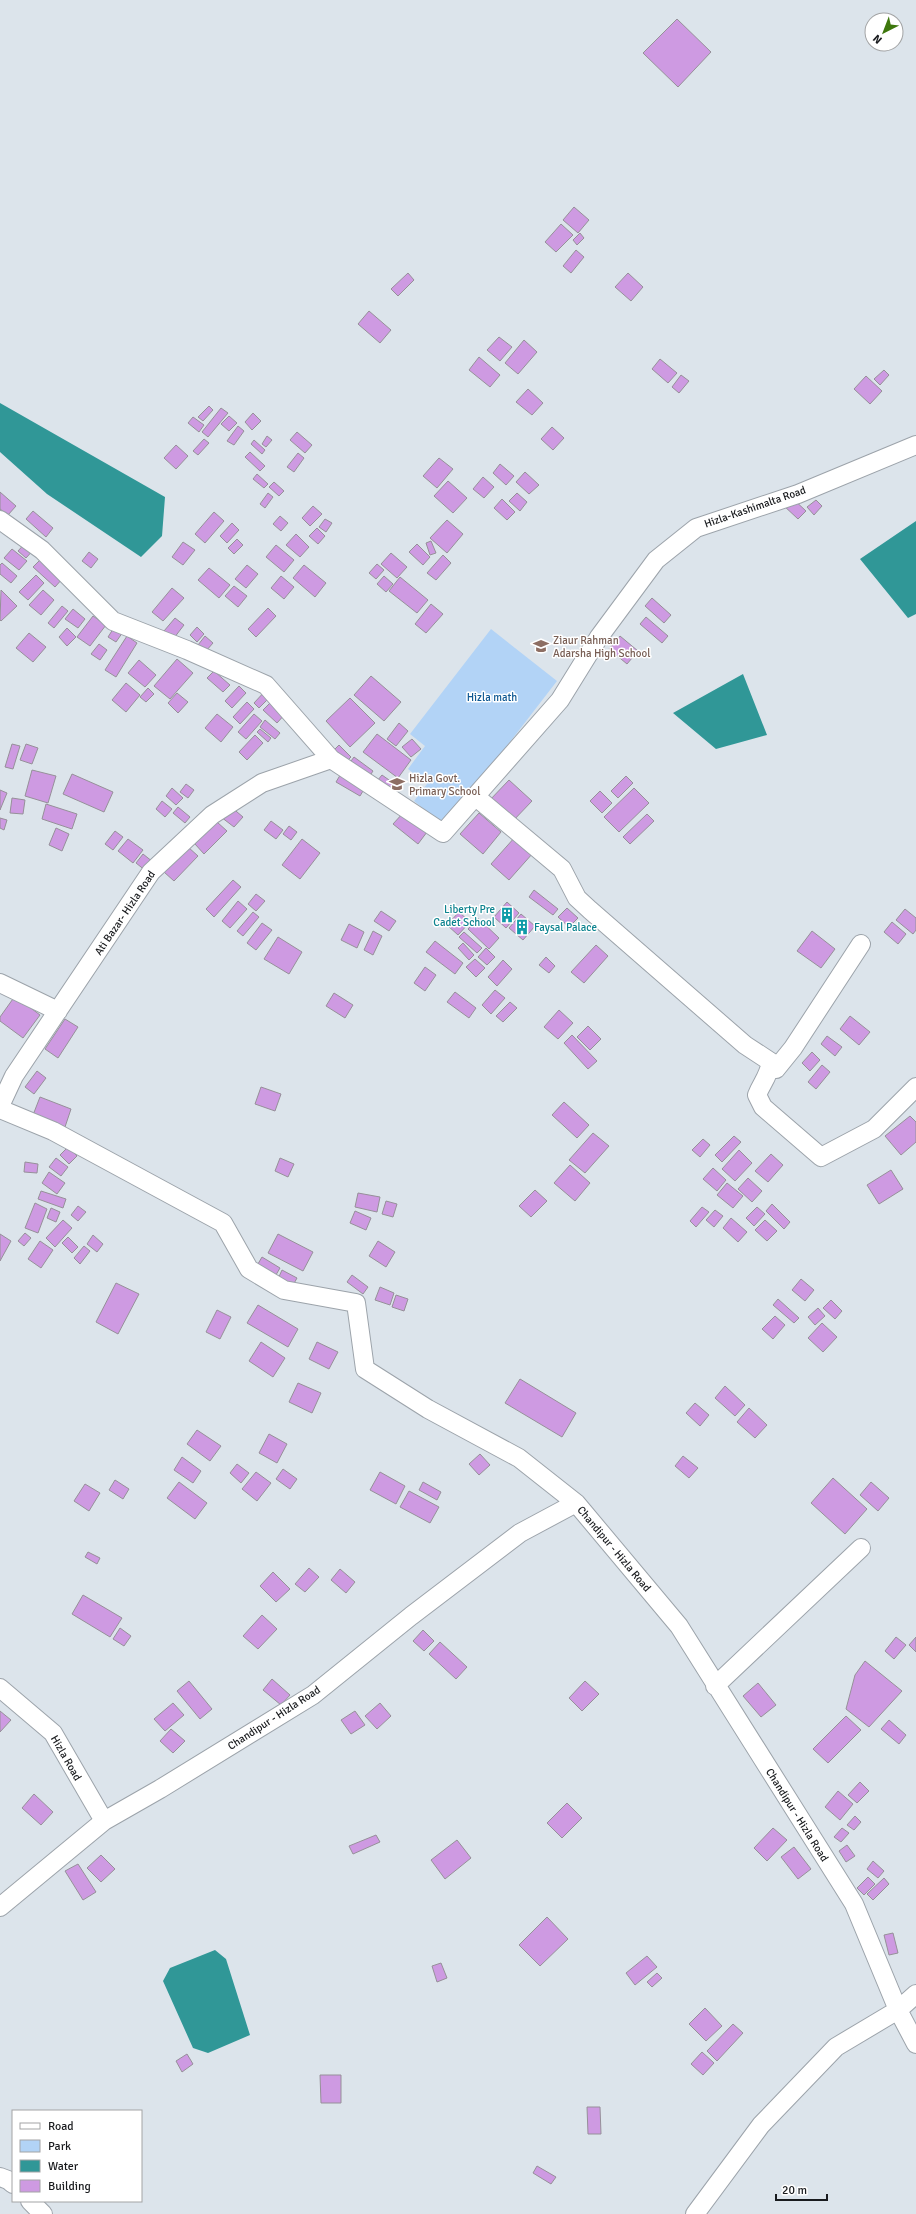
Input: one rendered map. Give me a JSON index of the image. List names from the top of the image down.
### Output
{
  "streets": {
    "street": [
      "Hizla-Kashimalta Road",
      "Ati Bazar- Hizla Road",
      "Chandipur - Hizla Road",
      "Hizla Road"
    ]
  },
  "crossings": [
    ["Hizla-Kashimalta Road", "Ati Bazar- Hizla Road"],
    ["Chandipur - Hizla Road", "Hizla Road"]
  ],
  "parks": ["Hizla math"],
  "places": {
    "school or university": ["Ziaur Rahman Adarsha High School", "Hizla Govt. Primary School"],
    "building": ["Liberty Pre Cadet School", "Faysal Palace"]
  },
  "legend": [
    "Road",
    "Park",
    "Water",
    "Building"
  ],
  "scale_bar": "20 m",
  "north": "bottom left"
}
